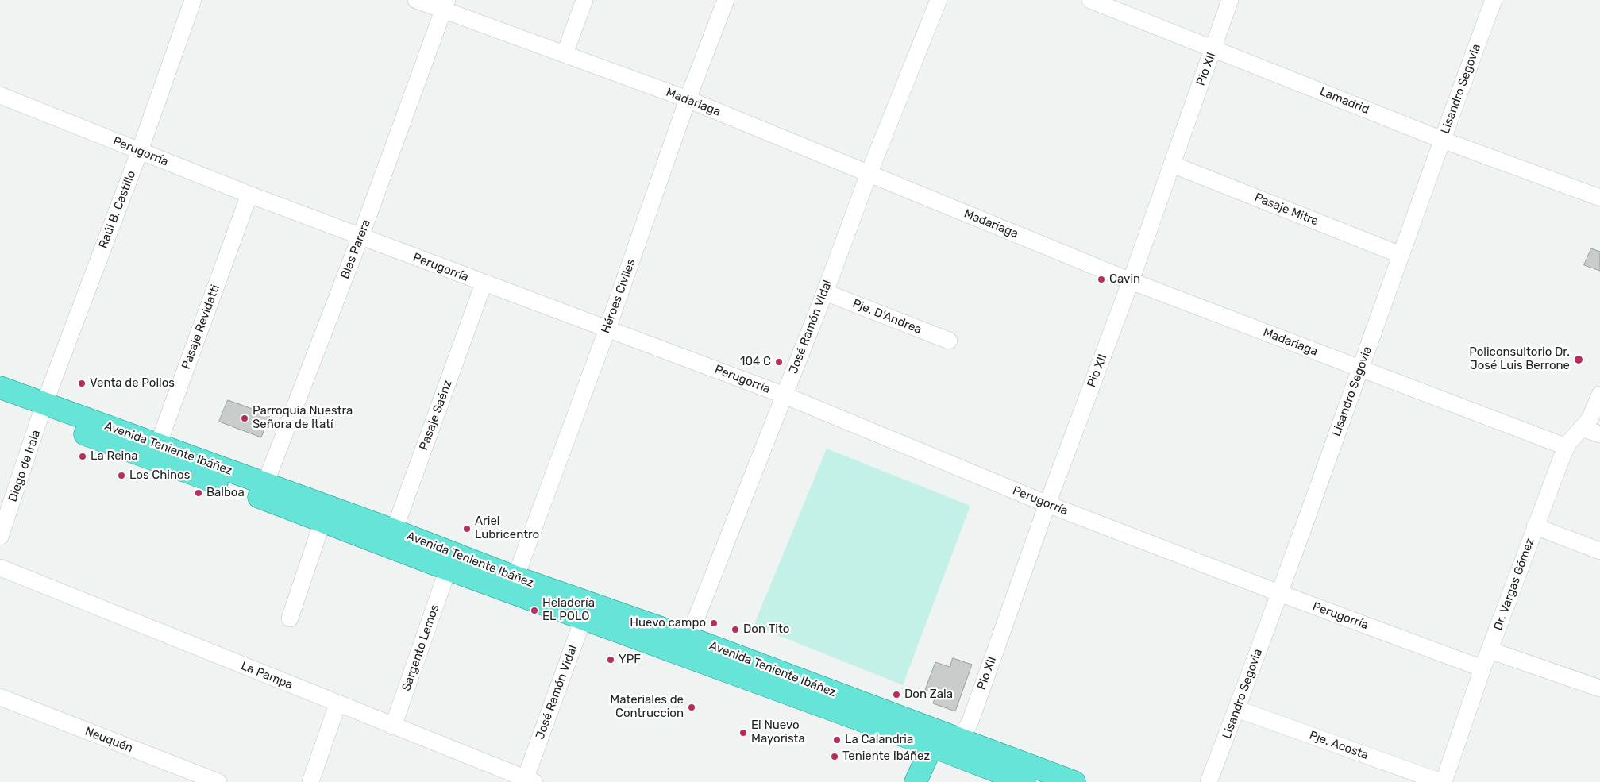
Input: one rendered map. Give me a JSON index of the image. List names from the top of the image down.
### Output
{
  "streets": {
    "main road": ["Avenida Teniente Ibáñez"],
    "street": [
      "Pio XII",
      "Lisandro Segovia",
      "Lamadrid",
      "Madariaga",
      "Perugorría",
      "Raúl B. Castillo",
      "Pasaje Mitre",
      "Blas Parera",
      "Héroes Civiles",
      "Pje. D'Andrea",
      "Pasaje Revidatti",
      "José Ramón Vidal",
      "Pasaje Saénz",
      "Diego de Irala",
      "Dr. Vargas Gómez",
      "Sargento Lemos",
      "La Pampa",
      "Neuquén",
      "Pje. Acosta"
    ]
  },
  "crossings": [
    ["Pio XII", "Lamadrid"],
    ["Pio XII", "Madariaga"],
    ["Pio XII", "Perugorría"],
    ["Pio XII", "Pasaje Mitre"],
    ["Pio XII", "Avenida Teniente Ibáñez"],
    ["Lisandro Segovia", "Lamadrid"],
    ["Lisandro Segovia", "Madariaga"],
    ["Lisandro Segovia", "Perugorría"],
    ["Lisandro Segovia", "Pasaje Mitre"],
    ["Lisandro Segovia", "Pje. Acosta"],
    ["Madariaga", "Blas Parera"],
    ["Madariaga", "Héroes Civiles"],
    ["Madariaga", "José Ramón Vidal"],
    ["Madariaga", "Dr. Vargas Gómez"],
    ["Perugorría", "Raúl B. Castillo"],
    ["Perugorría", "Blas Parera"],
    ["Perugorría", "Héroes Civiles"],
    ["Perugorría", "Pasaje Revidatti"],
    ["Perugorría", "José Ramón Vidal"],
    ["Perugorría", "Pasaje Saénz"],
    ["Perugorría", "Dr. Vargas Gómez"],
    ["Raúl B. Castillo", "Avenida Teniente Ibáñez"],
    ["Raúl B. Castillo", "Diego de Irala"],
    ["Blas Parera", "Avenida Teniente Ibáñez"],
    ["Héroes Civiles", "Avenida Teniente Ibáñez"],
    ["Pje. D'Andrea", "José Ramón Vidal"],
    ["Pasaje Revidatti", "Avenida Teniente Ibáñez"],
    ["José Ramón Vidal", "Avenida Teniente Ibáñez"],
    ["José Ramón Vidal", "La Pampa"],
    ["Pasaje Saénz", "Avenida Teniente Ibáñez"],
    ["Avenida Teniente Ibáñez", "Diego de Irala"],
    ["Avenida Teniente Ibáñez", "Sargento Lemos"],
    ["Dr. Vargas Gómez", "Pje. Acosta"],
    ["Sargento Lemos", "La Pampa"]
  ],
  "places": [
    "Cavin",
    "Policonsultorio Dr. José Luis Berrone",
    "104 C",
    "Venta de Pollos",
    "Parroquia Nuestra Señora de Itatí",
    "La Reina",
    "Los Chinos",
    "Balboa",
    "Ariel Lubricentro",
    "Heladería EL POLO",
    "Huevo campo",
    "Don Tito",
    "YPF",
    "Don Zala",
    "Materiales de Contruccion",
    "El Nuevo Mayorista",
    "La Calandria",
    "Teniente Ibáñez"
  ]
}
